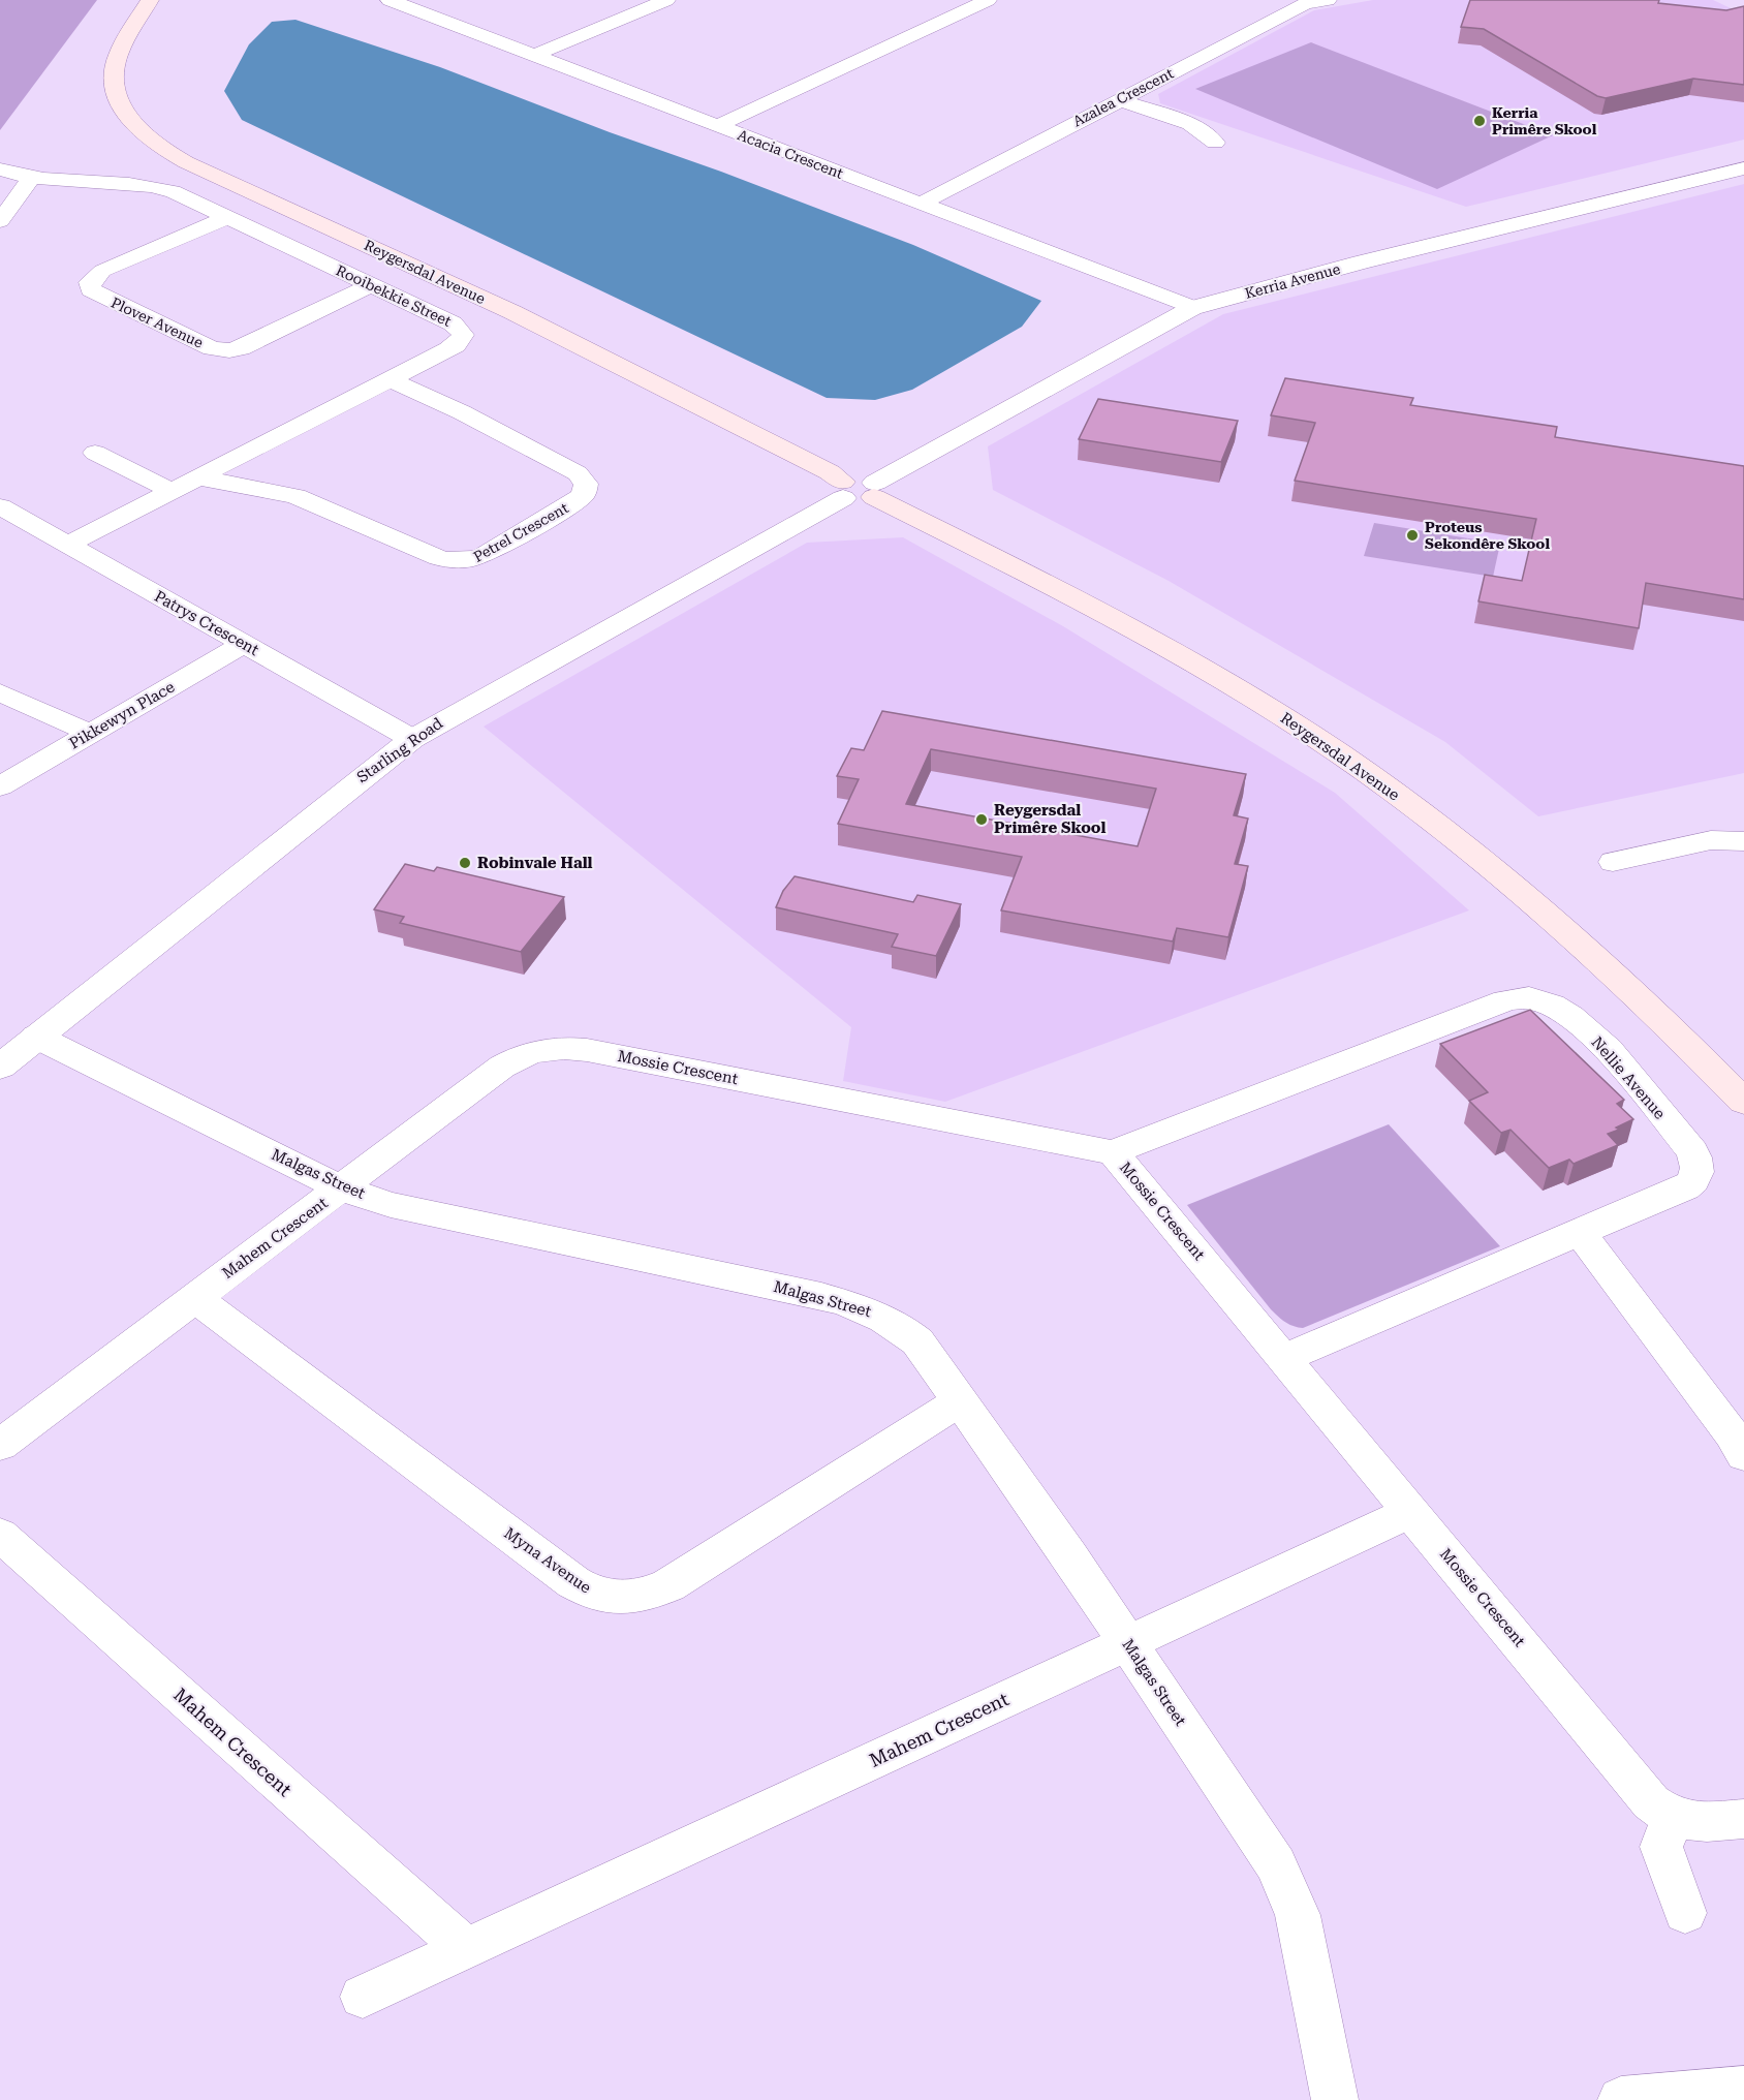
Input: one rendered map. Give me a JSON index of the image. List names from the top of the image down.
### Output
{
  "streets": {
    "main road": ["Reygersdal Avenue"],
    "street": [
      "Azalea Crescent",
      "Acacia Crescent",
      "Kerria Avenue",
      "Rooibekkie Street",
      "Plover Avenue",
      "Petrel Crescent",
      "Patrys Crescent",
      "Pikkewyn Place",
      "Starling Road",
      "Mossie Crescent",
      "Nellie Avenue",
      "Malgas Street",
      "Mahem Crescent",
      "Myna Avenue"
    ]
  },
  "crossings": [
    ["Azalea Crescent", "Acacia Crescent"],
    ["Acacia Crescent", "Kerria Avenue"],
    ["Reygersdal Avenue", "Kerria Avenue"],
    ["Reygersdal Avenue", "Starling Road"],
    ["Rooibekkie Street", "Plover Avenue"],
    ["Rooibekkie Street", "Petrel Crescent"],
    ["Rooibekkie Street", "Patrys Crescent"],
    ["Patrys Crescent", "Pikkewyn Place"],
    ["Patrys Crescent", "Starling Road"],
    ["Starling Road", "Malgas Street"],
    ["Mossie Crescent", "Nellie Avenue"],
    ["Mossie Crescent", "Malgas Street"],
    ["Mossie Crescent", "Mahem Crescent"],
    ["Malgas Street", "Mahem Crescent"],
    ["Malgas Street", "Myna Avenue"],
    ["Mahem Crescent", "Myna Avenue"]
  ],
  "places": [
    "Kerria Primêre Skool",
    "Proteus Sekondêre Skool",
    "Reygersdal Primêre Skool",
    "Robinvale Hall"
  ]
}
